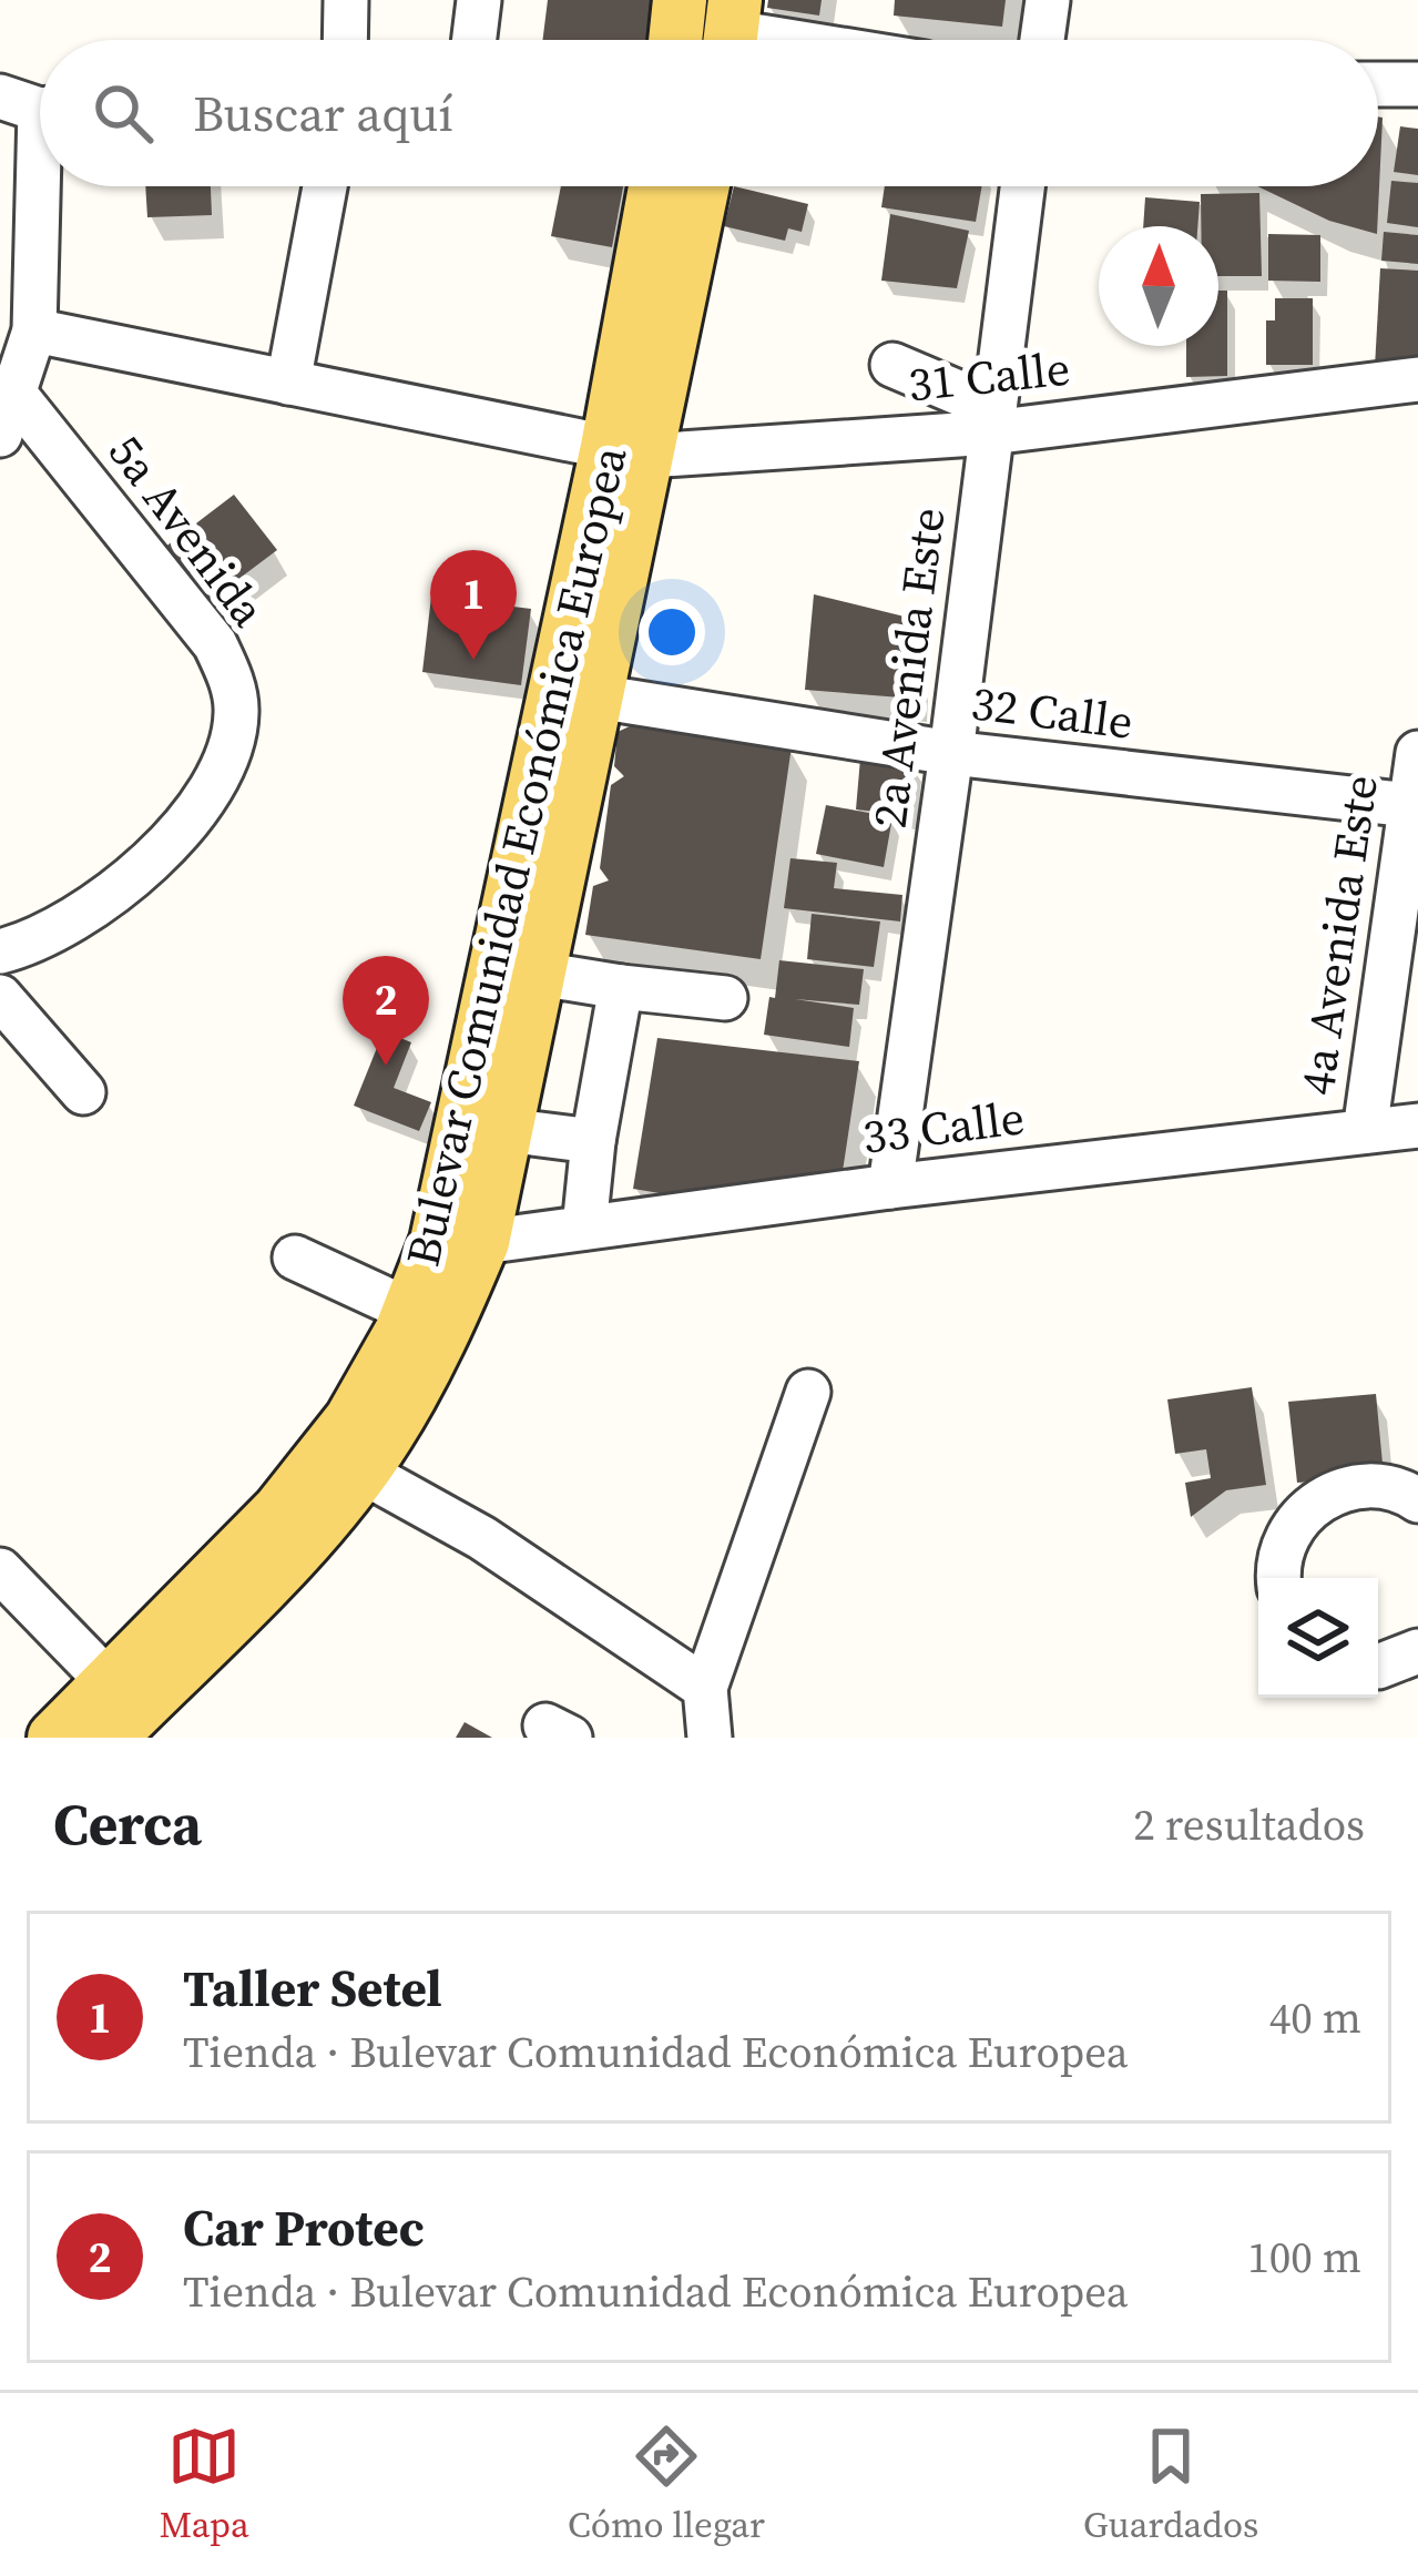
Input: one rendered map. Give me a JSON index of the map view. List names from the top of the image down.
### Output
{
  "streets": {
    "main road": ["Bulevar Comunidad Económica Europea"],
    "street": [
      "31 Calle",
      "5a Avenida",
      "2a Avenida Este",
      "32 Calle",
      "4a Avenida Este",
      "33 Calle"
    ]
  },
  "crossings": [
    ["31 Calle", "2a Avenida Este"],
    ["31 Calle", "Bulevar Comunidad Económica Europea"],
    ["2a Avenida Este", "32 Calle"],
    ["2a Avenida Este", "33 Calle"],
    ["32 Calle", "Bulevar Comunidad Económica Europea"],
    ["32 Calle", "4a Avenida Este"],
    ["Bulevar Comunidad Económica Europea", "33 Calle"],
    ["4a Avenida Este", "33 Calle"]
  ],
  "north": "top",
  "page": {
    "search": "Buscar aquí",
    "pins": ["1", "2"],
    "heading": ["Cerca", "2 resultados"],
    "list": [
      {
        "mark": "1",
        "name": "Taller Setel",
        "note": "Tienda · Bulevar Comunidad Económica Europea",
        "value": "40 m"
      },
      {
        "mark": "2",
        "name": "Car Protec",
        "note": "Tienda · Bulevar Comunidad Económica Europea",
        "value": "100 m"
      }
    ],
    "nav": ["Mapa", "Cómo llegar", "Guardados"]
  }
}
